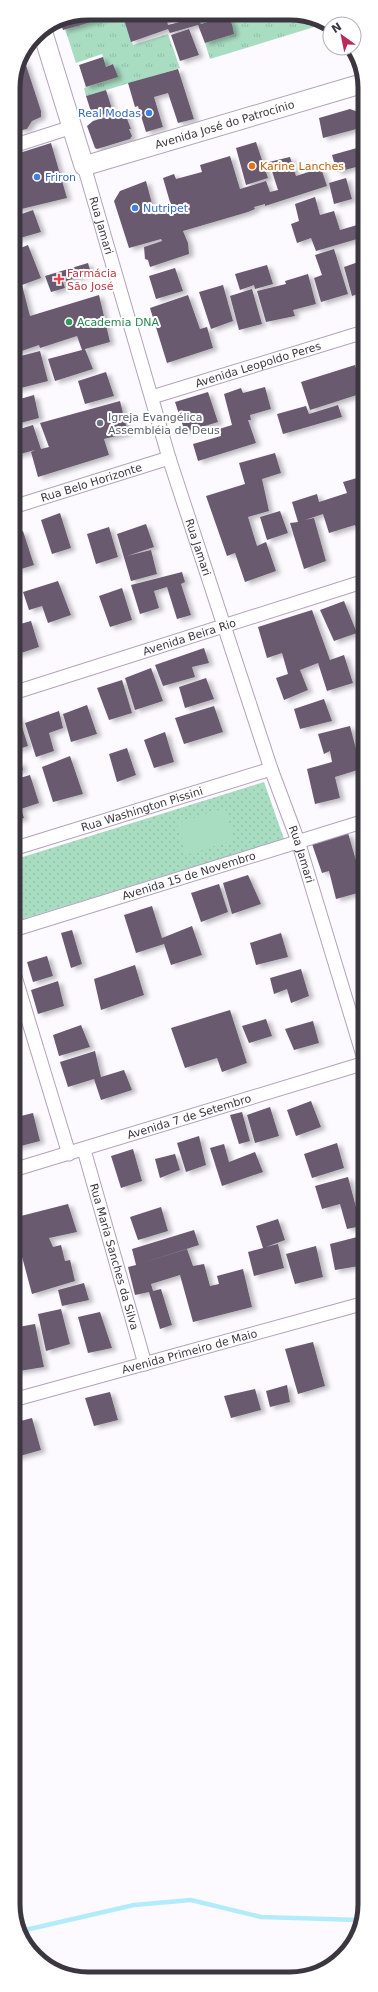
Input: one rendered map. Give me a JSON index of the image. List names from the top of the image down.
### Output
{
  "streets": {
    "street": [
      "Avenida José do Patrocínio",
      "Rua Jamari",
      "Avenida Leopoldo Peres",
      "Rua Belo Horizonte",
      "Avenida Beira Rio",
      "Rua Washington Pissini",
      "Avenida 15 de Novembro",
      "Avenida 7 de Setembro",
      "Rua Maria Sanches da Silva",
      "Avenida Primeiro de Maio"
    ]
  },
  "crossings": [
    ["Avenida José do Patrocínio", "Rua Jamari"],
    ["Rua Jamari", "Avenida Leopoldo Peres"],
    ["Rua Jamari", "Rua Belo Horizonte"],
    ["Rua Jamari", "Avenida Beira Rio"],
    ["Rua Jamari", "Rua Washington Pissini"],
    ["Rua Jamari", "Avenida 15 de Novembro"],
    ["Avenida 7 de Setembro", "Rua Maria Sanches da Silva"],
    ["Rua Maria Sanches da Silva", "Avenida Primeiro de Maio"]
  ],
  "places": {
    "other": [
      "Real Modas",
      "Karine Lanches",
      "Friron",
      "Nutripet",
      "Academia DNA",
      "Igreja Evangélica Assembléia de Deus"
    ],
    "health": ["Farmácia São José"]
  },
  "north": "top left"
}
